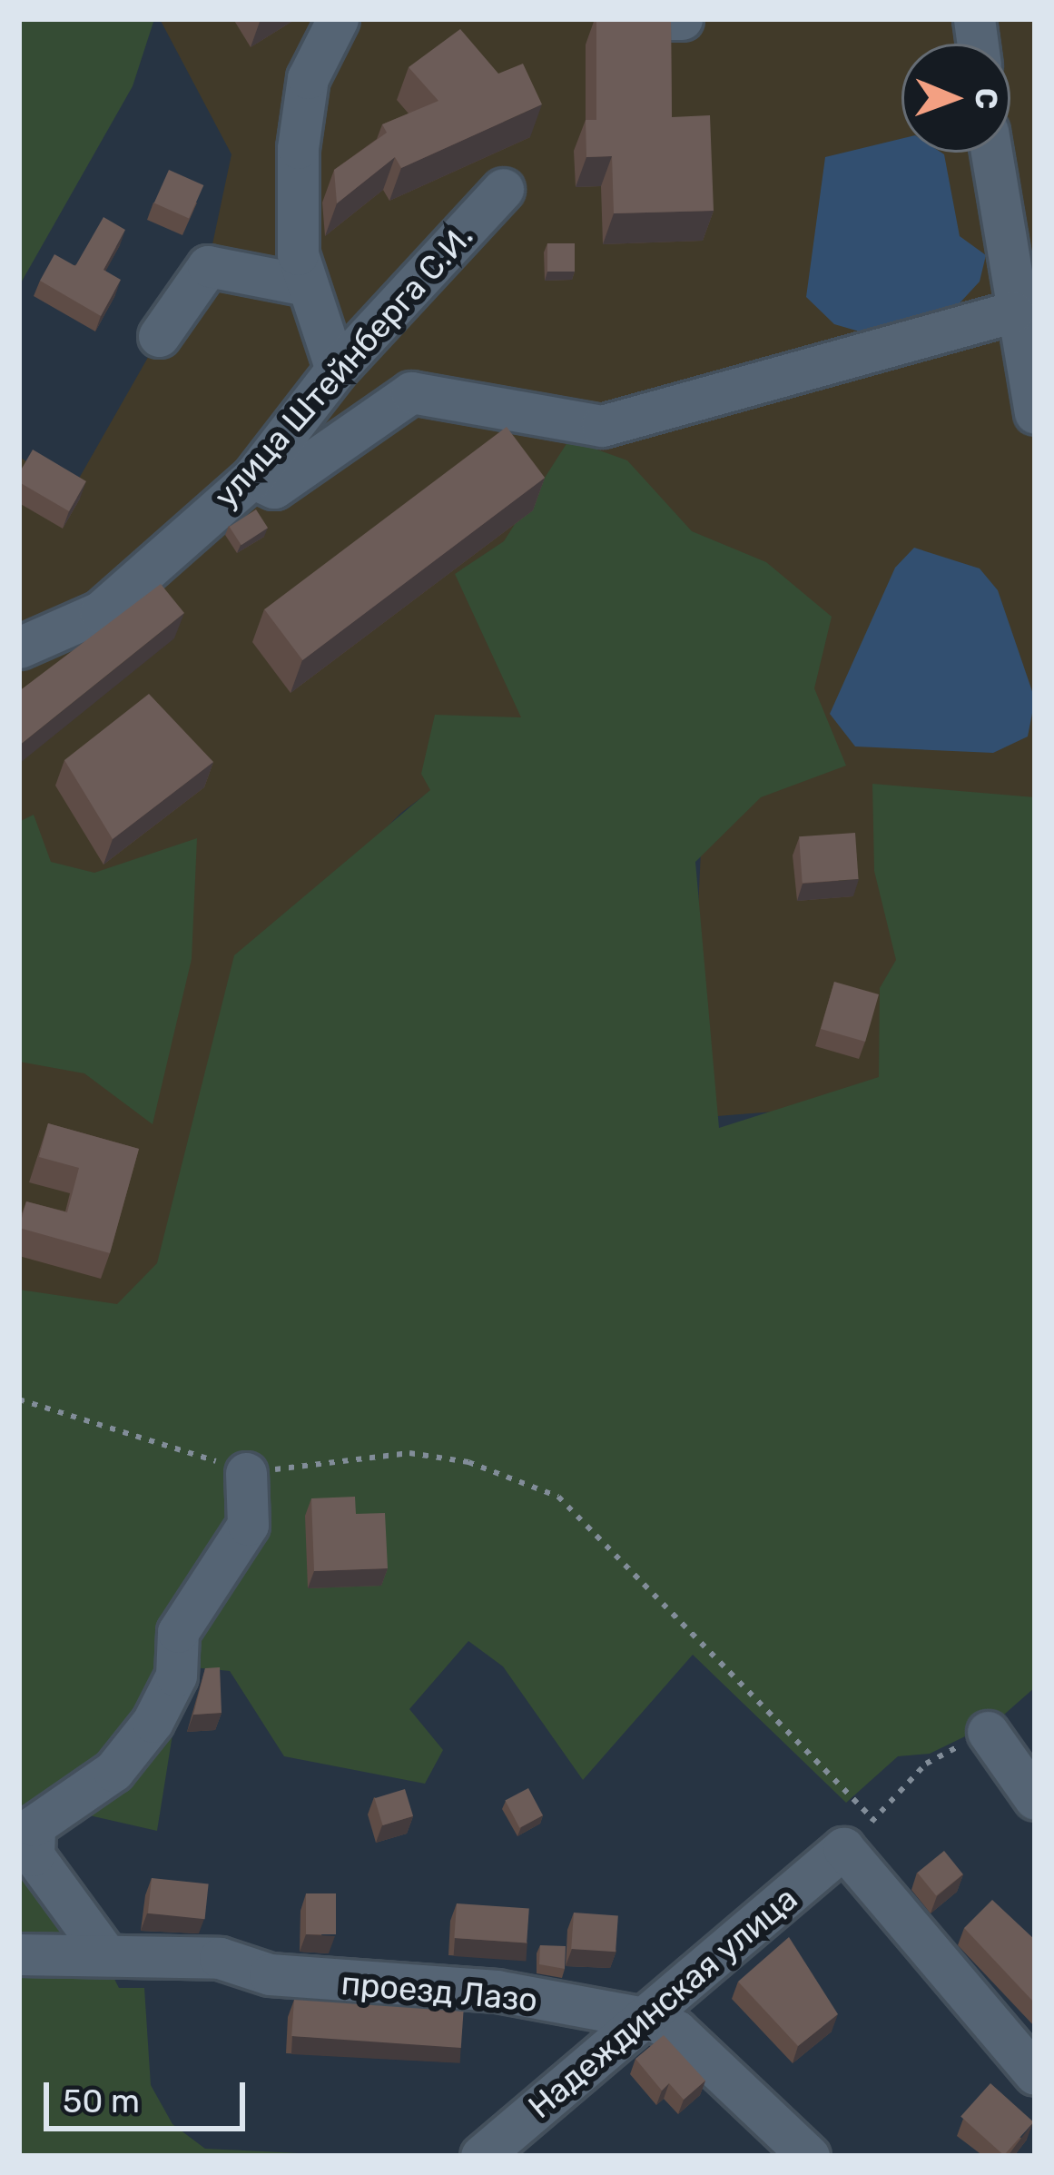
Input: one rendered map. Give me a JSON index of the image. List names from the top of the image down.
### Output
{
  "streets": {
    "street": ["улица Штейнберга С.И.", "проезд Лазо", "Надеждинская улица"]
  },
  "crossings": [
    ["проезд Лазо", "Надеждинская улица"]
  ],
  "scale_bar": "50 m",
  "north": "right"
}
